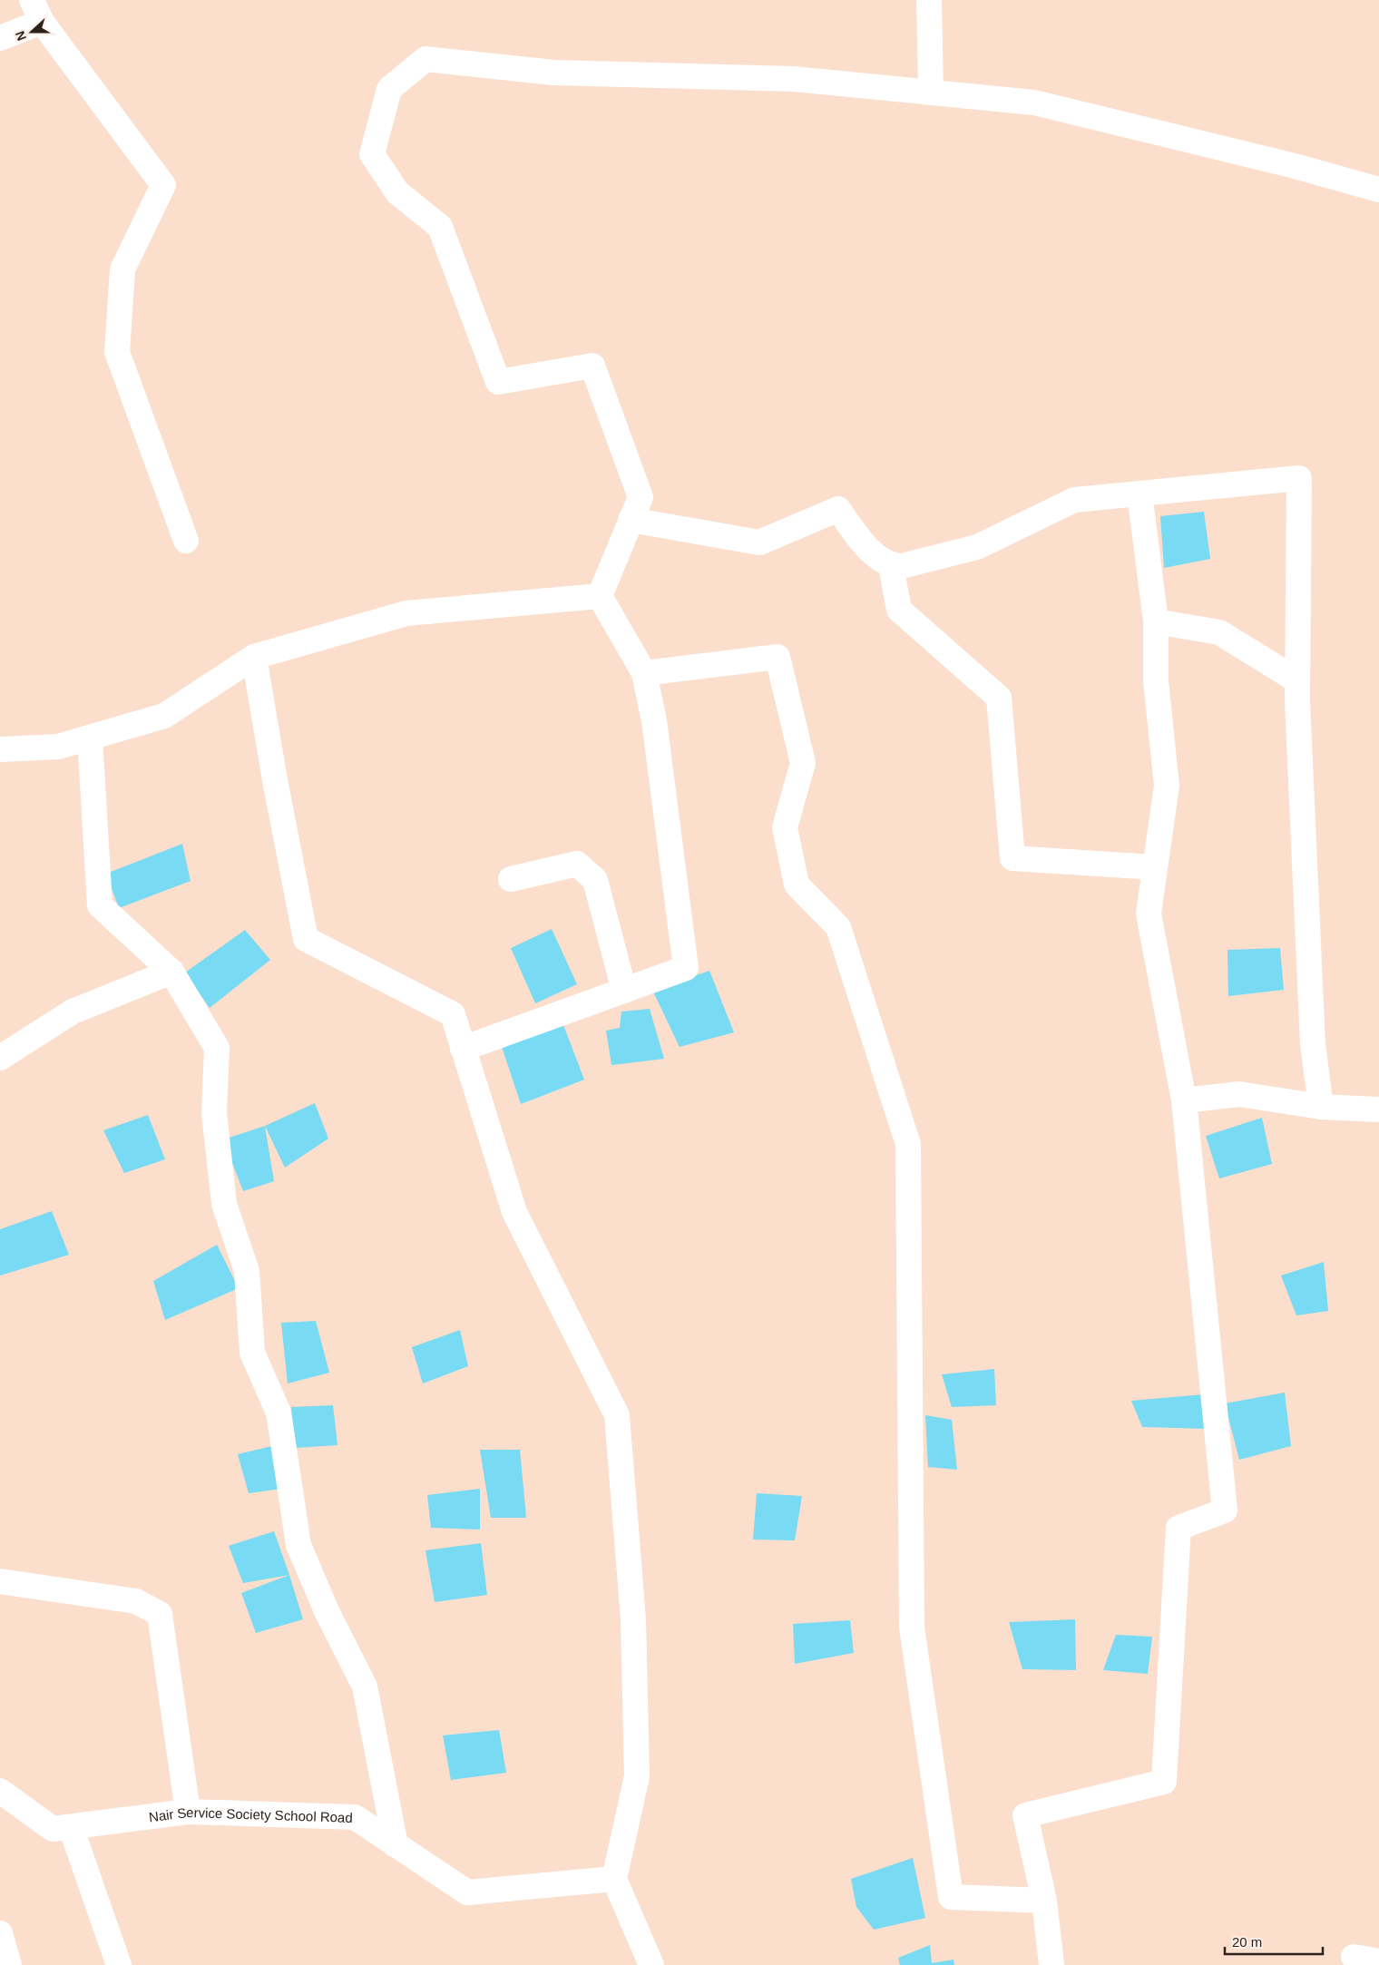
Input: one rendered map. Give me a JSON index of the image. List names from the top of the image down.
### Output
{
  "streets": {
    "street": ["Nair Service Society School Road"]
  },
  "scale_bar": "20 m",
  "north": "left"
}
